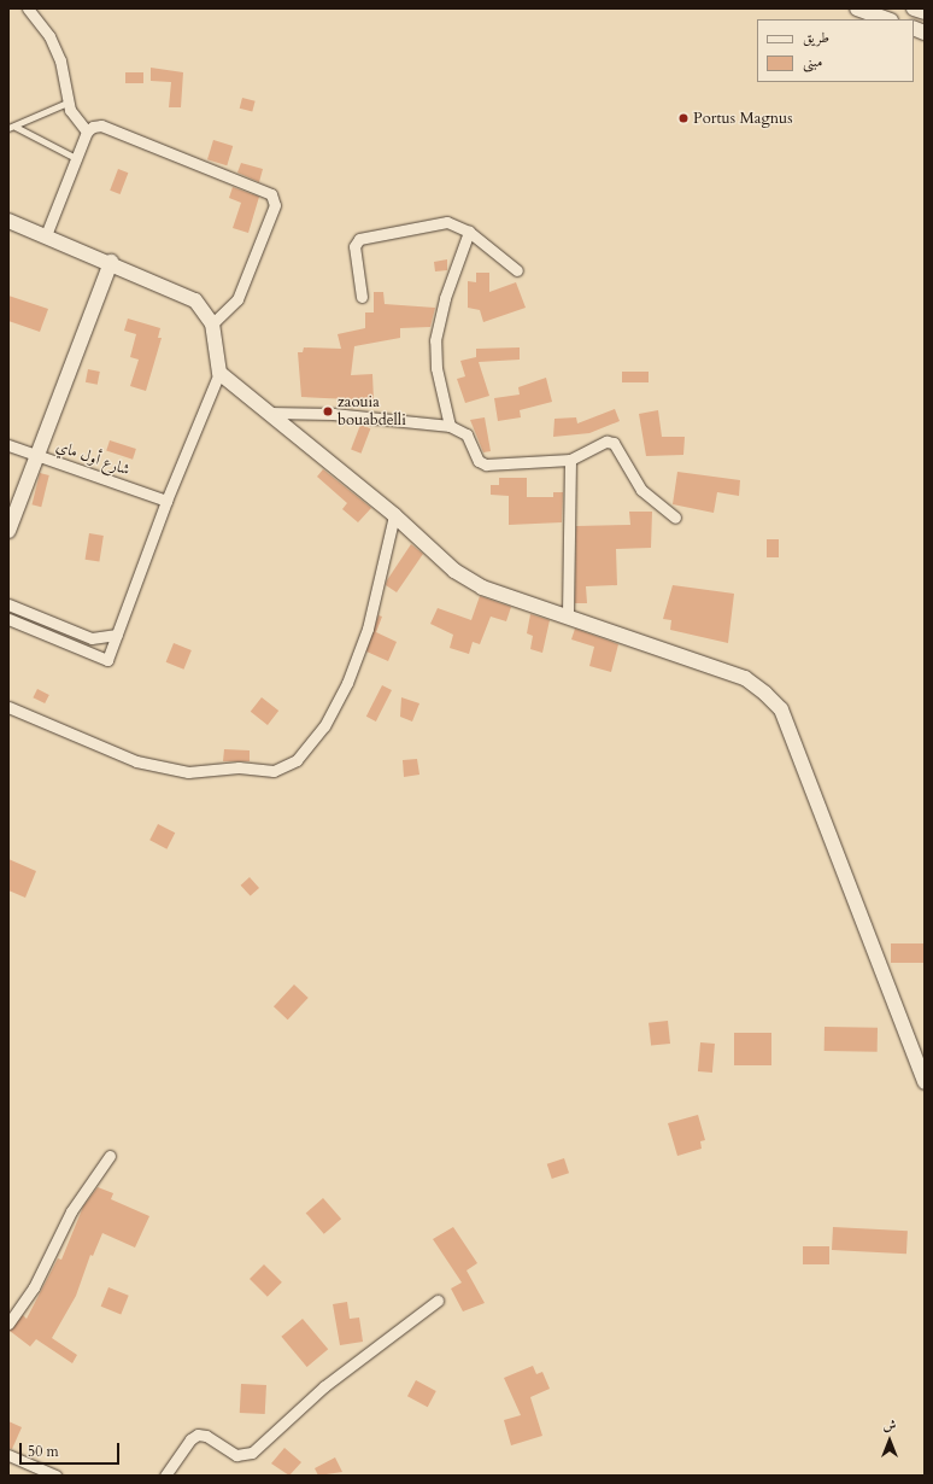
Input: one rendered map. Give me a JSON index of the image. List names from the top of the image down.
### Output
{
  "streets": {
    "street": ["شارع أول ماي"]
  },
  "places": ["Portus Magnus", "zaouia bouabdelli"],
  "legend": ["طريق", "مبنى"],
  "scale_bar": "50 m",
  "north": "top"
}
